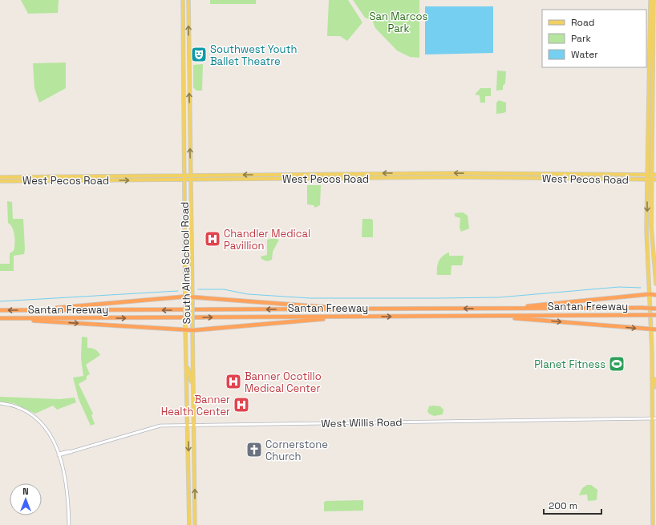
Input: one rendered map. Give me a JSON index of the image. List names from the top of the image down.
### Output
{
  "streets": {
    "highway": ["Santan Freeway"],
    "main road": ["West Pecos Road", "South Alma School Road"],
    "street": ["West Willis Road"]
  },
  "crossings": [
    ["West Pecos Road", "South Alma School Road"],
    ["South Alma School Road", "West Willis Road"]
  ],
  "parks": ["San Marcos Park"],
  "places": {
    "theatre": ["Southwest Youth Ballet Theatre"],
    "hospital": ["Chandler Medical Pavillion", "Banner Ocotillo Medical Center", "Banner Health Center"],
    "sports": ["Planet Fitness"],
    "church": ["Cornerstone Church"]
  },
  "legend": ["Road", "Park", "Water"],
  "scale_bar": "200 m",
  "north": "top"
}
